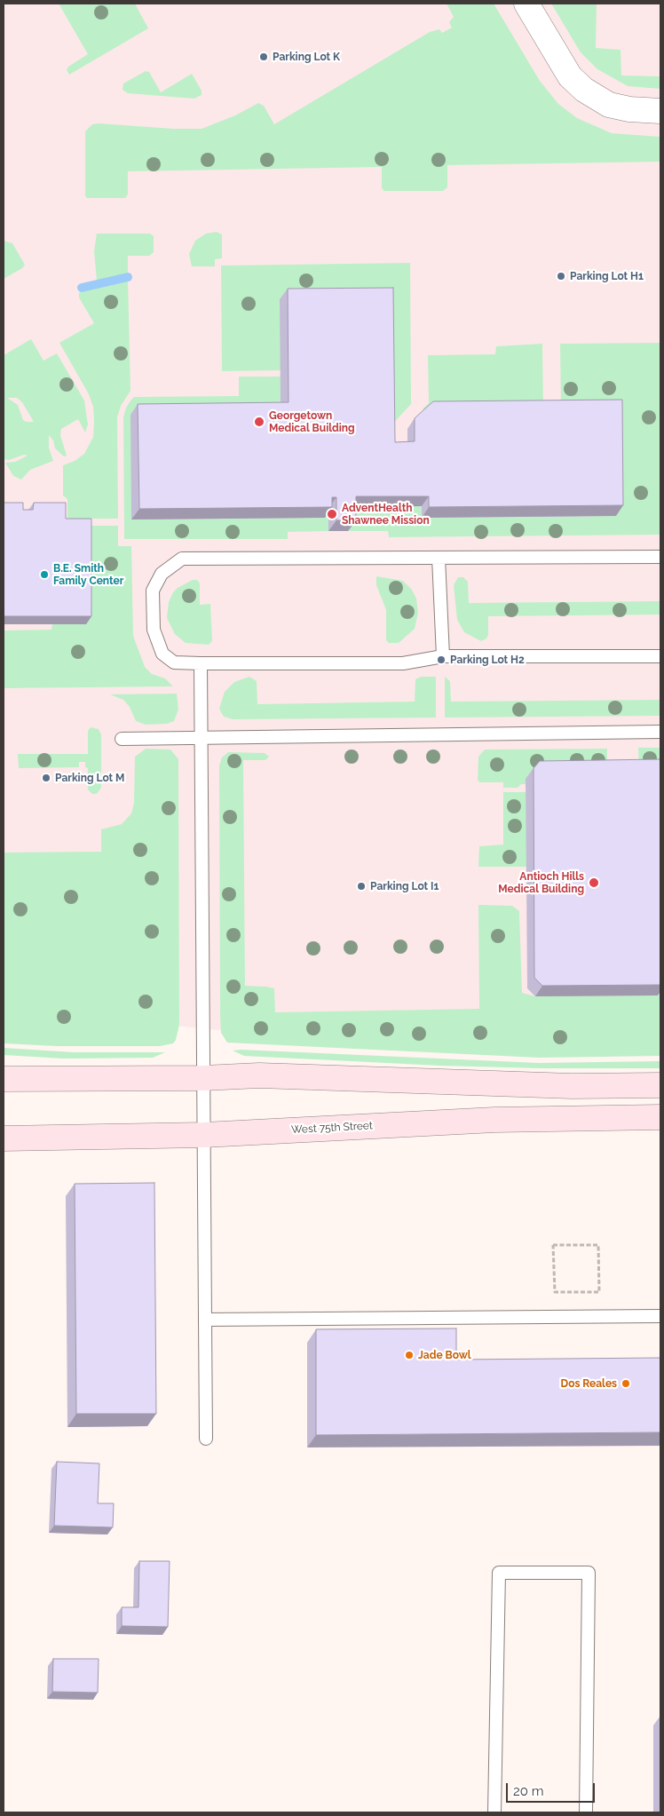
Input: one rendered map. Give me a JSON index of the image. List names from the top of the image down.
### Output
{
  "streets": {
    "main road": ["West 75th Street"]
  },
  "places": [
    "Parking Lot K",
    "Parking Lot H1",
    "Georgetown Medical Building",
    "AdventHealth Shawnee Mission",
    "B.E. Smith Family Center",
    "Parking Lot H2",
    "Parking Lot M",
    "Antioch Hills Medical Building",
    "Parking Lot I1",
    "Jade Bowl",
    "Dos Reales"
  ],
  "scale_bar": "20 m"
}
